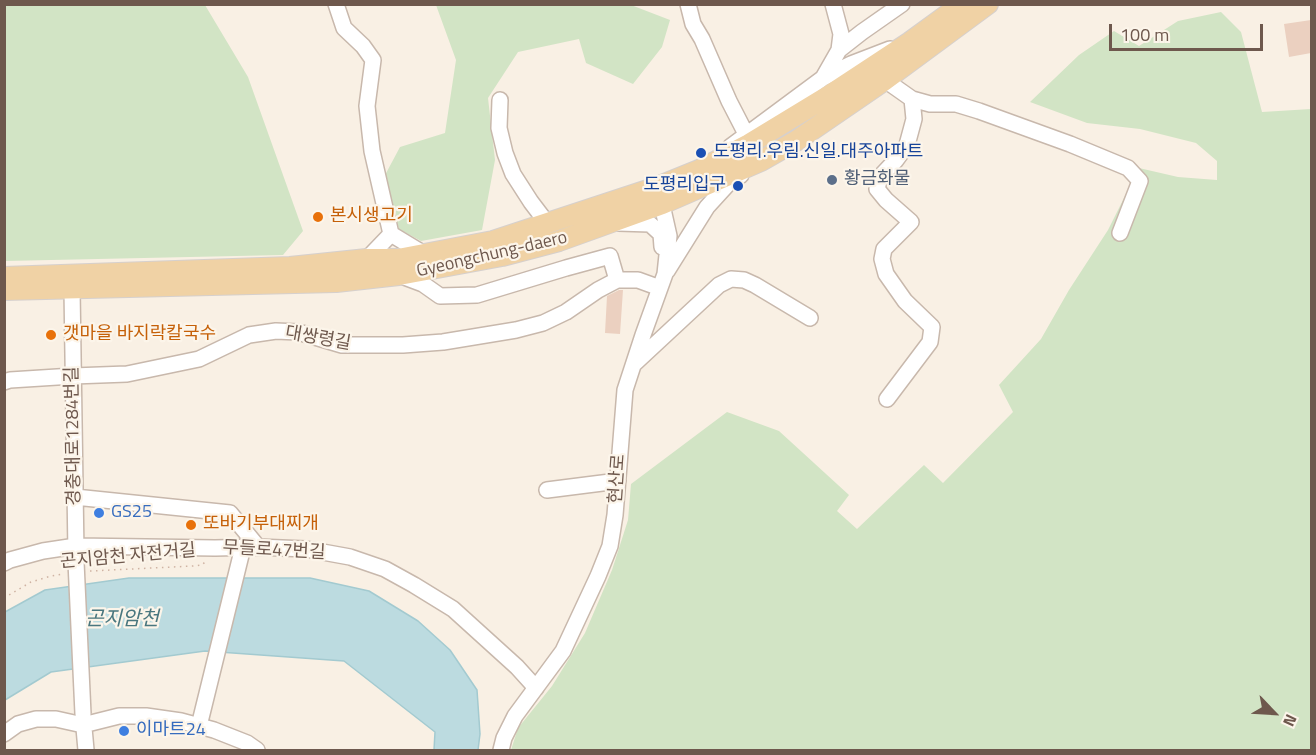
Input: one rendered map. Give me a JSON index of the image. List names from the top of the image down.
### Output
{
  "streets": {
    "main road": ["Gyeongchung-daero"],
    "street": [
      "대쌍령길",
      "경충대로1284번길",
      "현산로",
      "무들로47번길"
    ],
    "path": ["곤지암천 자전거길"]
  },
  "crossings": [
    ["Gyeongchung-daero", "경충대로1284번길"],
    ["Gyeongchung-daero", "현산로"],
    ["대쌍령길", "경충대로1284번길"],
    ["경충대로1284번길", "무들로47번길"],
    ["경충대로1284번길", "곤지암천 자전거길"],
    ["현산로", "무들로47번길"],
    ["무들로47번길", "곤지암천 자전거길"]
  ],
  "water": ["곤지암천"],
  "places": [
    "도평리.우림.신일.대주아파트",
    "황금화물",
    "도평리입구",
    "본시생고기",
    "갯마을 바지락칼국수",
    "GS25",
    "또바기부대찌개",
    "이마트24"
  ],
  "scale_bar": "100 m",
  "north": "bottom right"
}
